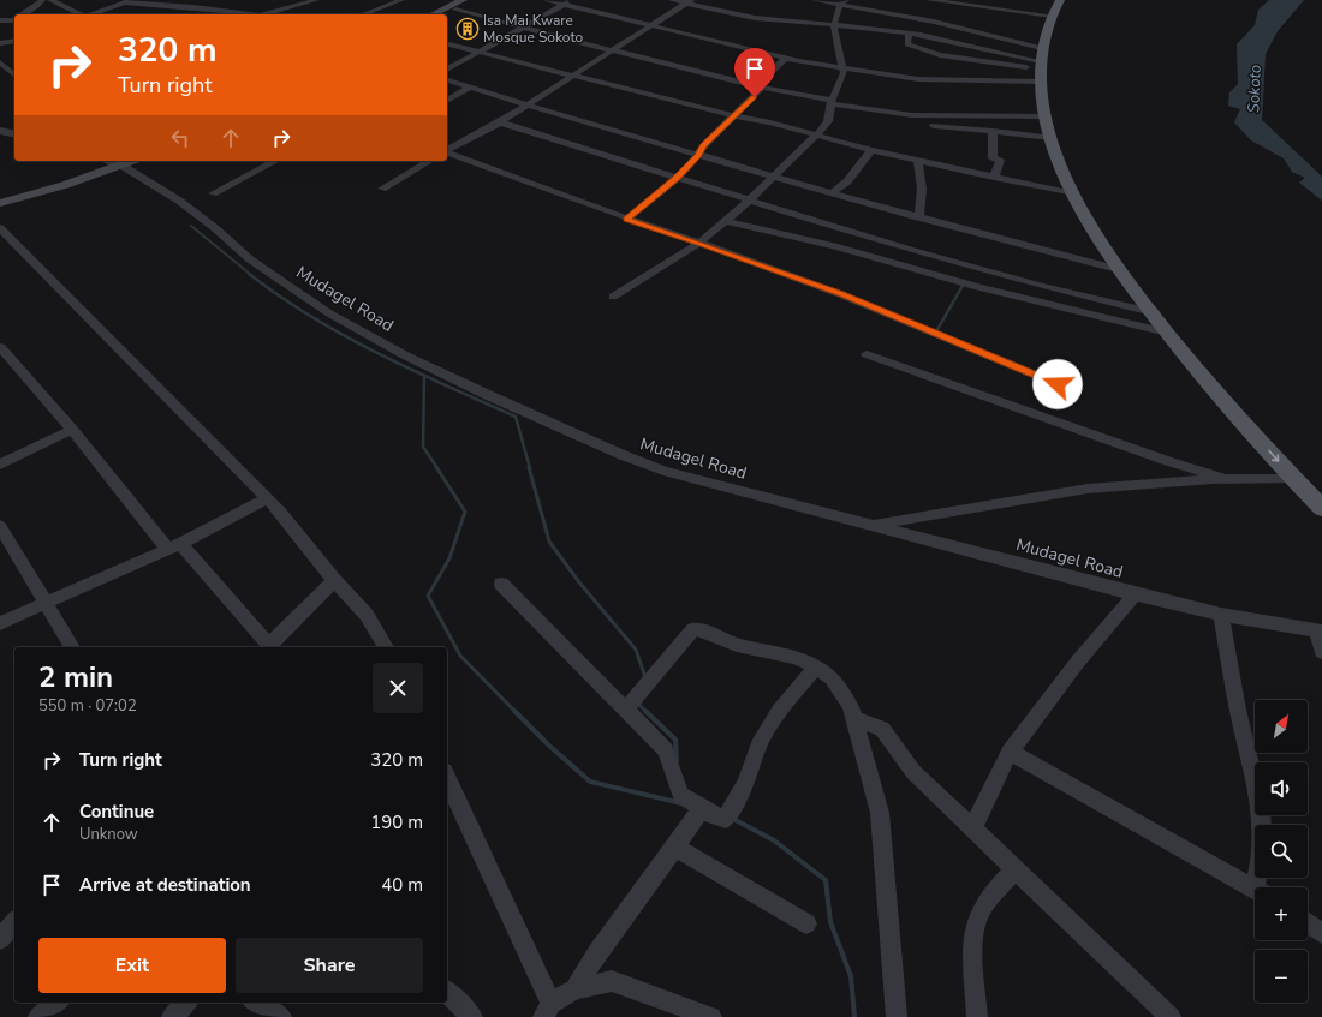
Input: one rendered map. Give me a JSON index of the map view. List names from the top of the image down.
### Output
{
  "streets": {
    "street": ["Mudagel Road"]
  },
  "water": ["Sokoto"],
  "places": {
    "building": ["Isa Mai Kware Mosque Sokoto"]
  },
  "north": "top right",
  "page": {
    "turn": ["320 m", "Turn right"],
    "heading": ["2 min", "550 m · 07:02"],
    "map_buttons": ["+", "−"],
    "list": [
      {
        "name": "Turn right",
        "value": "320 m"
      },
      {
        "name": "Continue",
        "note": "Unknow",
        "value": "190 m"
      },
      {
        "name": "Arrive at destination",
        "value": "40 m"
      }
    ],
    "buttons": ["Exit", "Share"]
  }
}
